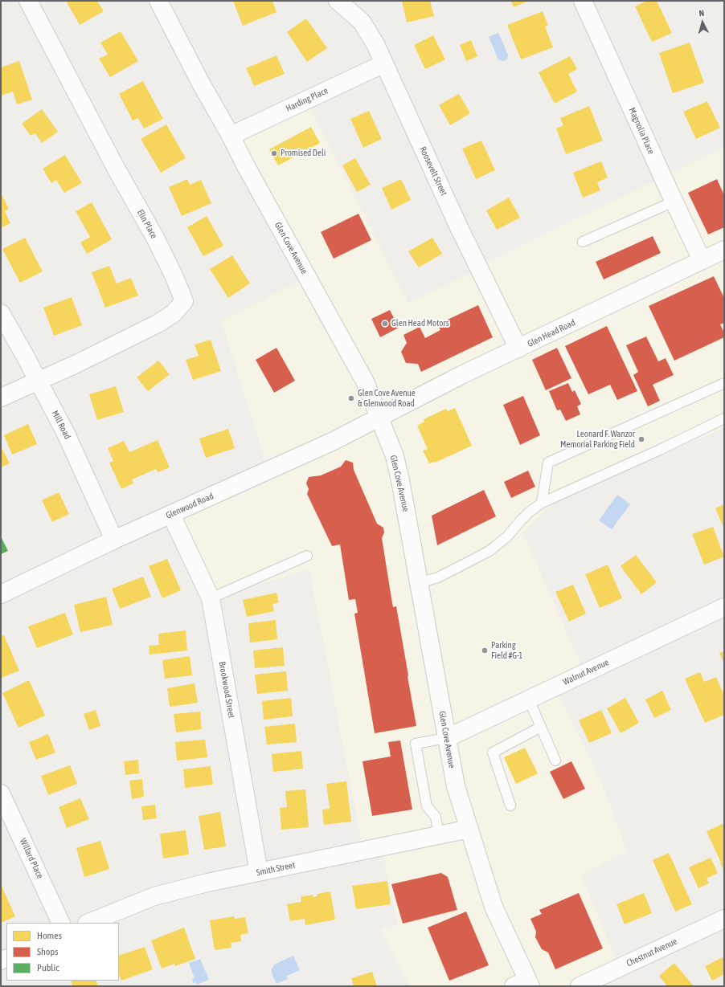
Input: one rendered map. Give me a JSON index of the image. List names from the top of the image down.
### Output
{
  "streets": {
    "street": [
      "Harding Place",
      "Magnolia Place",
      "Roosevelt Street",
      "Elin Place",
      "Glen Cove Avenue",
      "Glen Head Road",
      "Mill Road",
      "Glenwood Road",
      "Walnut Avenue",
      "Brookwood Street",
      "Willard Place",
      "Smith Street",
      "Chestnut Avenue"
    ]
  },
  "crossings": [
    ["Harding Place", "Roosevelt Street"],
    ["Harding Place", "Glen Cove Avenue"],
    ["Magnolia Place", "Glen Head Road"],
    ["Roosevelt Street", "Glen Head Road"],
    ["Elin Place", "Mill Road"],
    ["Glen Cove Avenue", "Glen Head Road"],
    ["Glen Cove Avenue", "Glenwood Road"],
    ["Glen Cove Avenue", "Walnut Avenue"],
    ["Glen Cove Avenue", "Smith Street"],
    ["Glen Head Road", "Glenwood Road"],
    ["Mill Road", "Glenwood Road"],
    ["Glenwood Road", "Brookwood Street"],
    ["Brookwood Street", "Smith Street"]
  ],
  "places": [
    "Promised Deli",
    "Glen Head Motors",
    "Glen Cove Avenue & Glenwood Road",
    "Leonard F. Wanzor Memorial Parking Field",
    "Parking Field #G-1"
  ],
  "legend": ["Homes", "Shops", "Public"],
  "north": "top"
}
